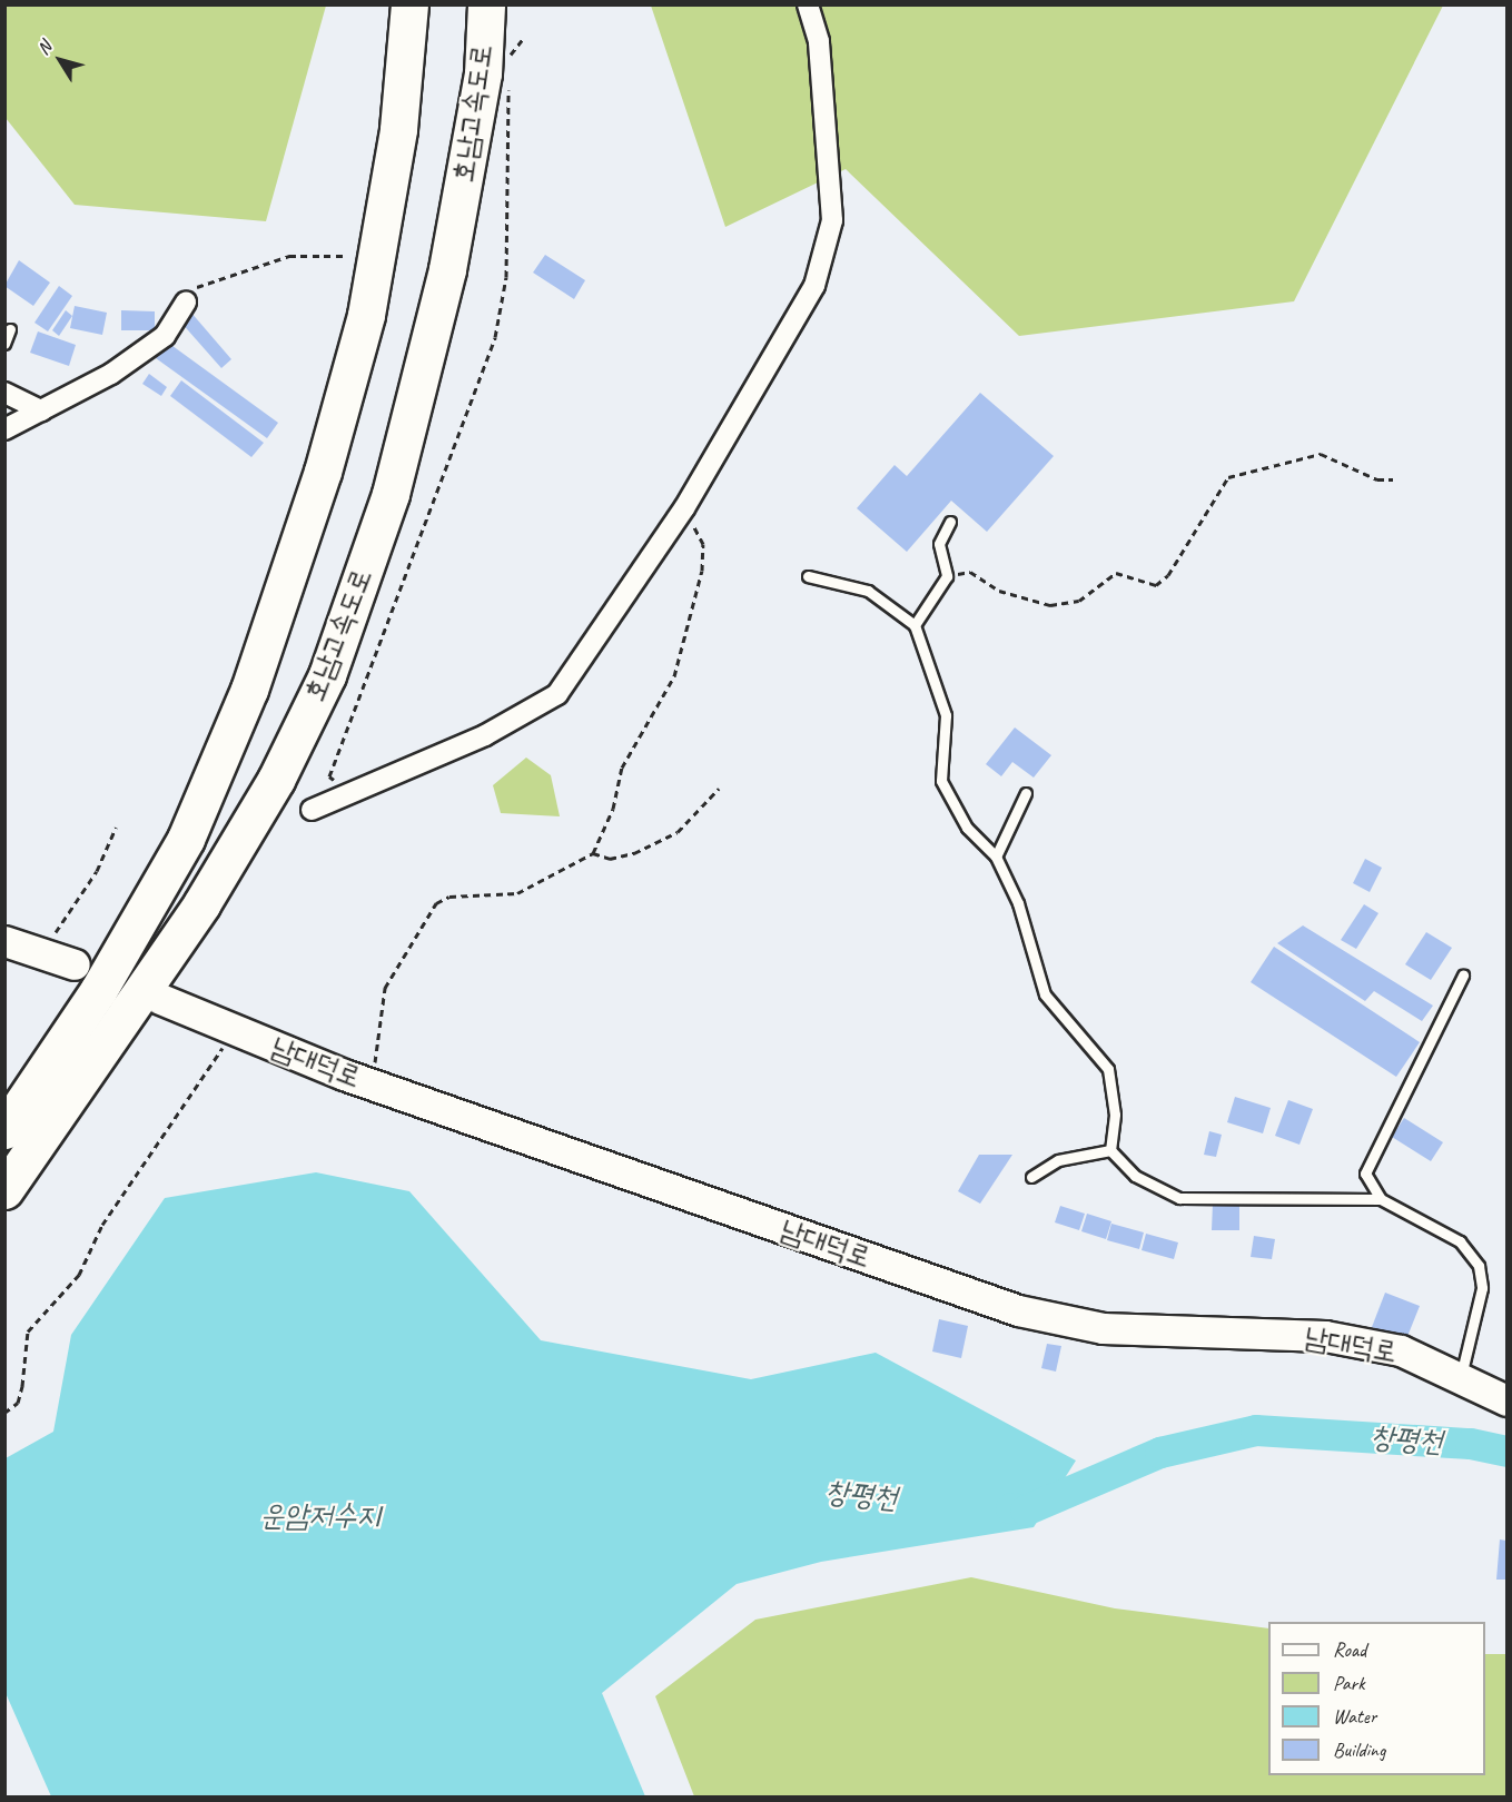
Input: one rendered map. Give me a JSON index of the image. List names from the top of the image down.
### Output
{
  "streets": {
    "highway": ["호남고속도로"],
    "main road": ["남대덕로"]
  },
  "water": ["창평천", "운암저수지"],
  "legend": [
    "Road",
    "Park",
    "Water",
    "Building"
  ],
  "north": "top left"
}
